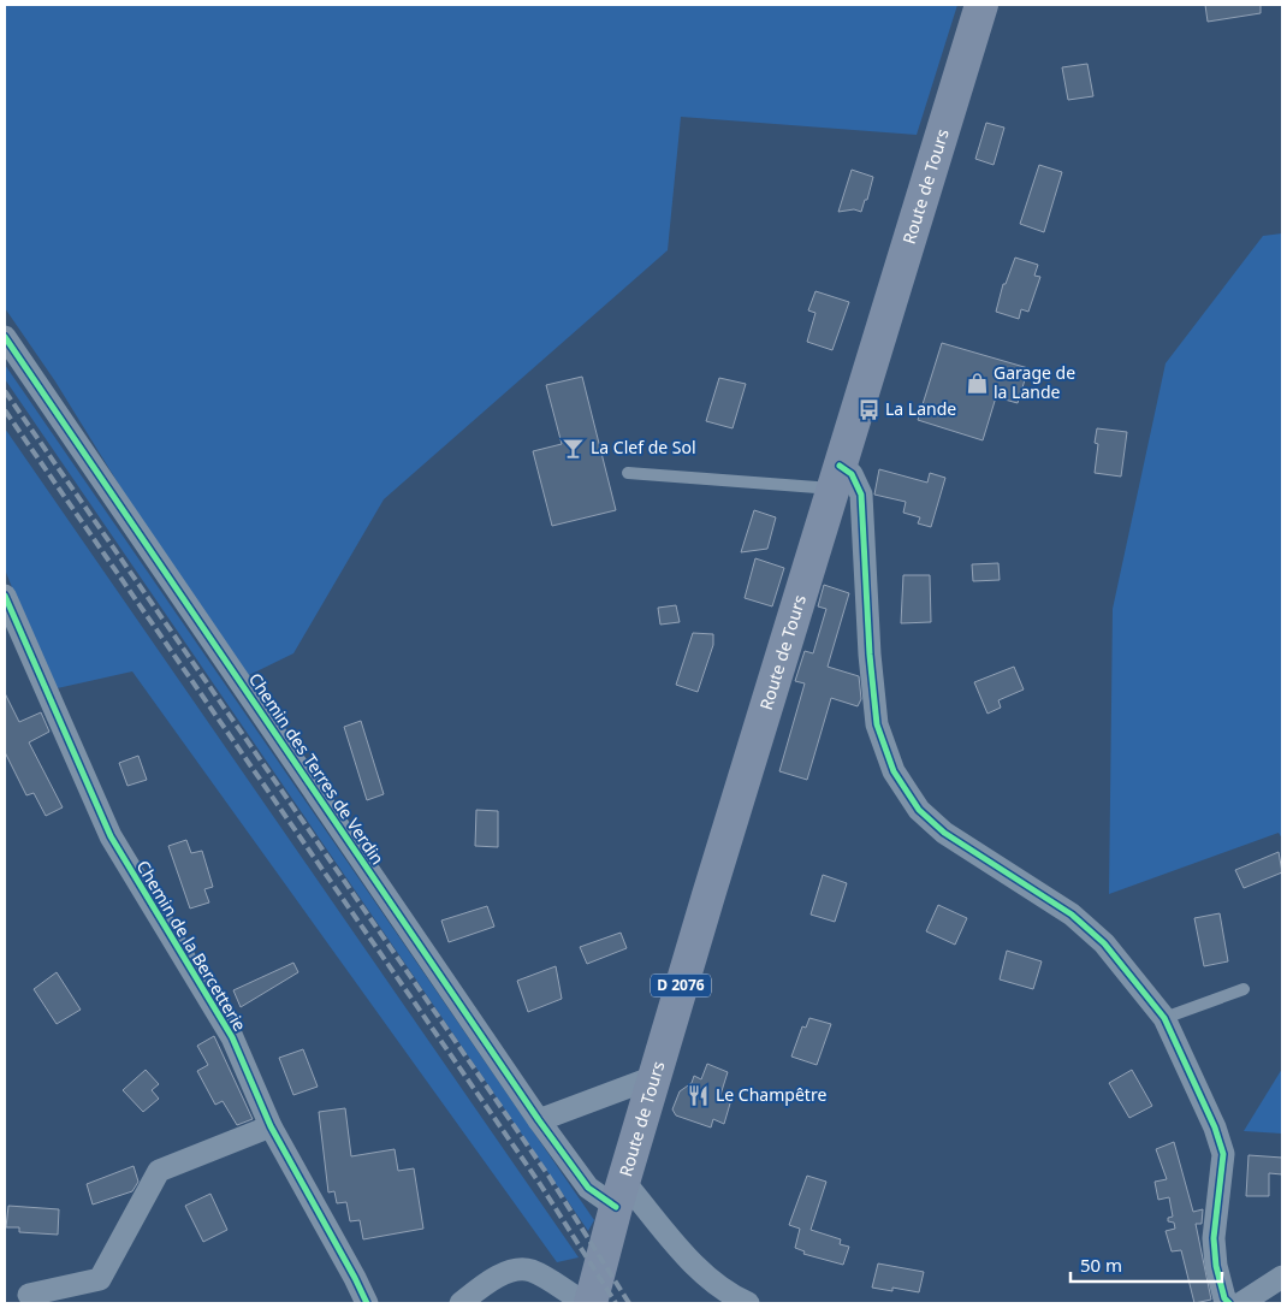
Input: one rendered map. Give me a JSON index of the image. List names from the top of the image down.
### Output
{
  "streets": {
    "main road": ["Route de Tours", "D 2076"],
    "street": ["Chemin des Terres de Verdin", "Chemin de la Bercetterie"]
  },
  "crossings": [
    ["Route de Tours", "Chemin des Terres de Verdin"]
  ],
  "places": {
    "shop": ["Garage de la Lande"],
    "bus stop": ["La Lande"],
    "bar": ["La Clef de Sol"],
    "restaurant": ["Le Champêtre"]
  },
  "scale_bar": "50 m"
}
